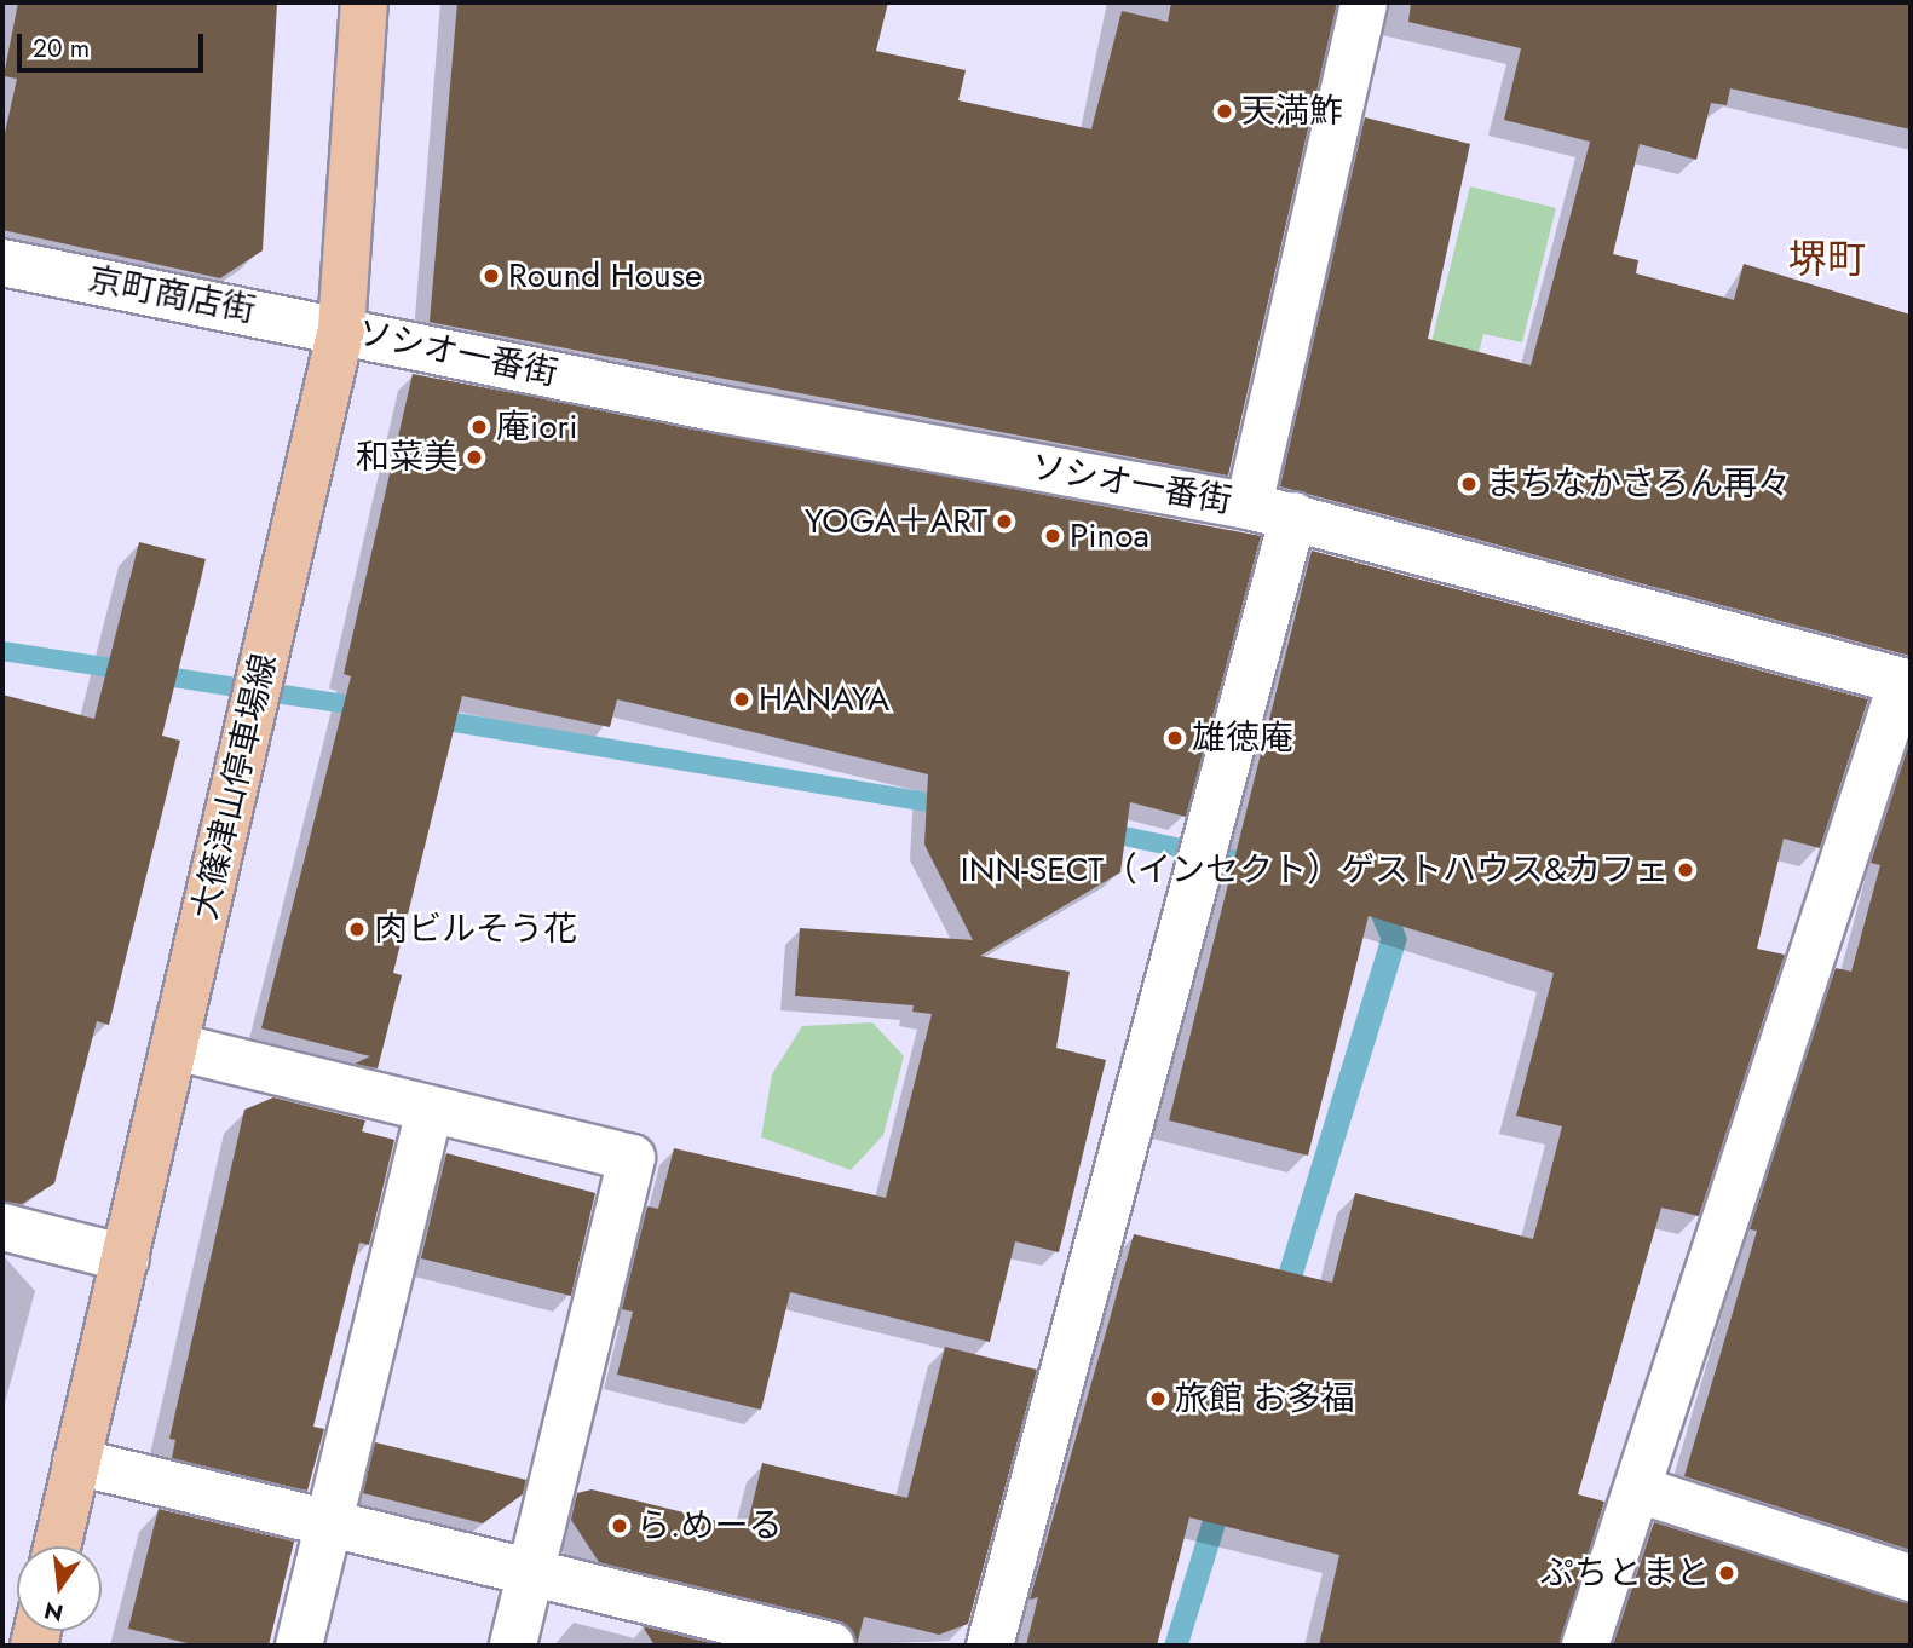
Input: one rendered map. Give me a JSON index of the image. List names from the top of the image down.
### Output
{
  "streets": {
    "main road": ["大篠津山停車場線"],
    "street": ["京町商店街", "ソシオ一番街"]
  },
  "crossings": [
    ["京町商店街", "ソシオ一番街"],
    ["京町商店街", "大篠津山停車場線"],
    ["ソシオ一番街", "大篠津山停車場線"]
  ],
  "districts": ["堺町"],
  "places": [
    "天満鮓",
    "Round House",
    "庵iori",
    "和菜美",
    "まちなかさろん再々",
    "YOGA＋ART",
    "Pinoa",
    "HANAYA",
    "雄徳庵",
    "INN-SECT（インセクト）ゲストハウス&カフェ",
    "肉ビルそう花",
    "旅館 お多福",
    "ら.めーる",
    "ぷちとまと"
  ],
  "scale_bar": "20 m",
  "north": "bottom"
}
